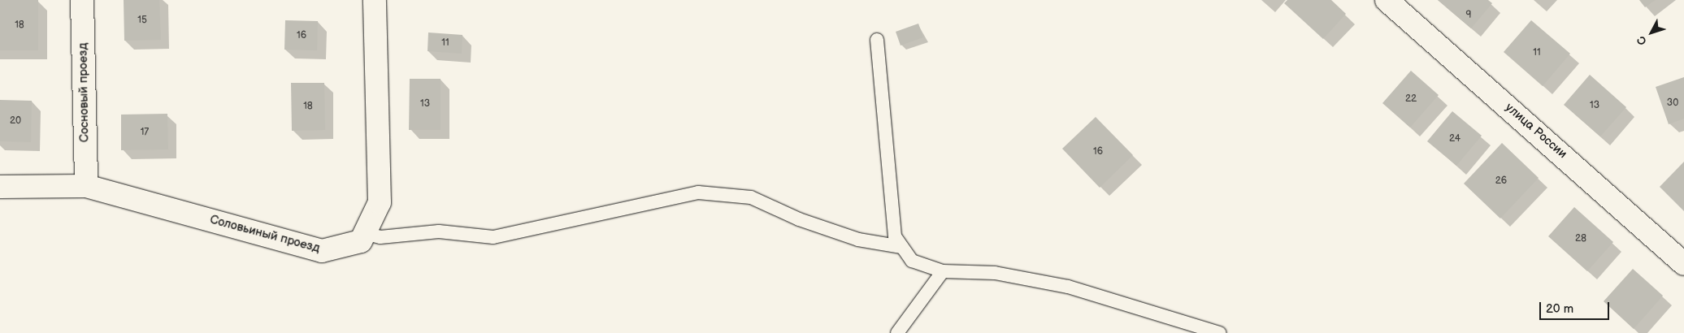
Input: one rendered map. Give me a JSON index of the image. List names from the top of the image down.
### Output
{
  "streets": {
    "street": ["Сосновый проезд", "улица России", "Соловьиный проезд"]
  },
  "crossings": [
    ["Сосновый проезд", "Соловьиный проезд"]
  ],
  "house_numbers": [
    "9",
    "15",
    "18",
    "16",
    "11",
    "11",
    "22",
    "30",
    "13",
    "13",
    "18",
    "20",
    "17",
    "24",
    "16",
    "26",
    "28"
  ],
  "scale_bar": "20 m",
  "north": "bottom left"
}
